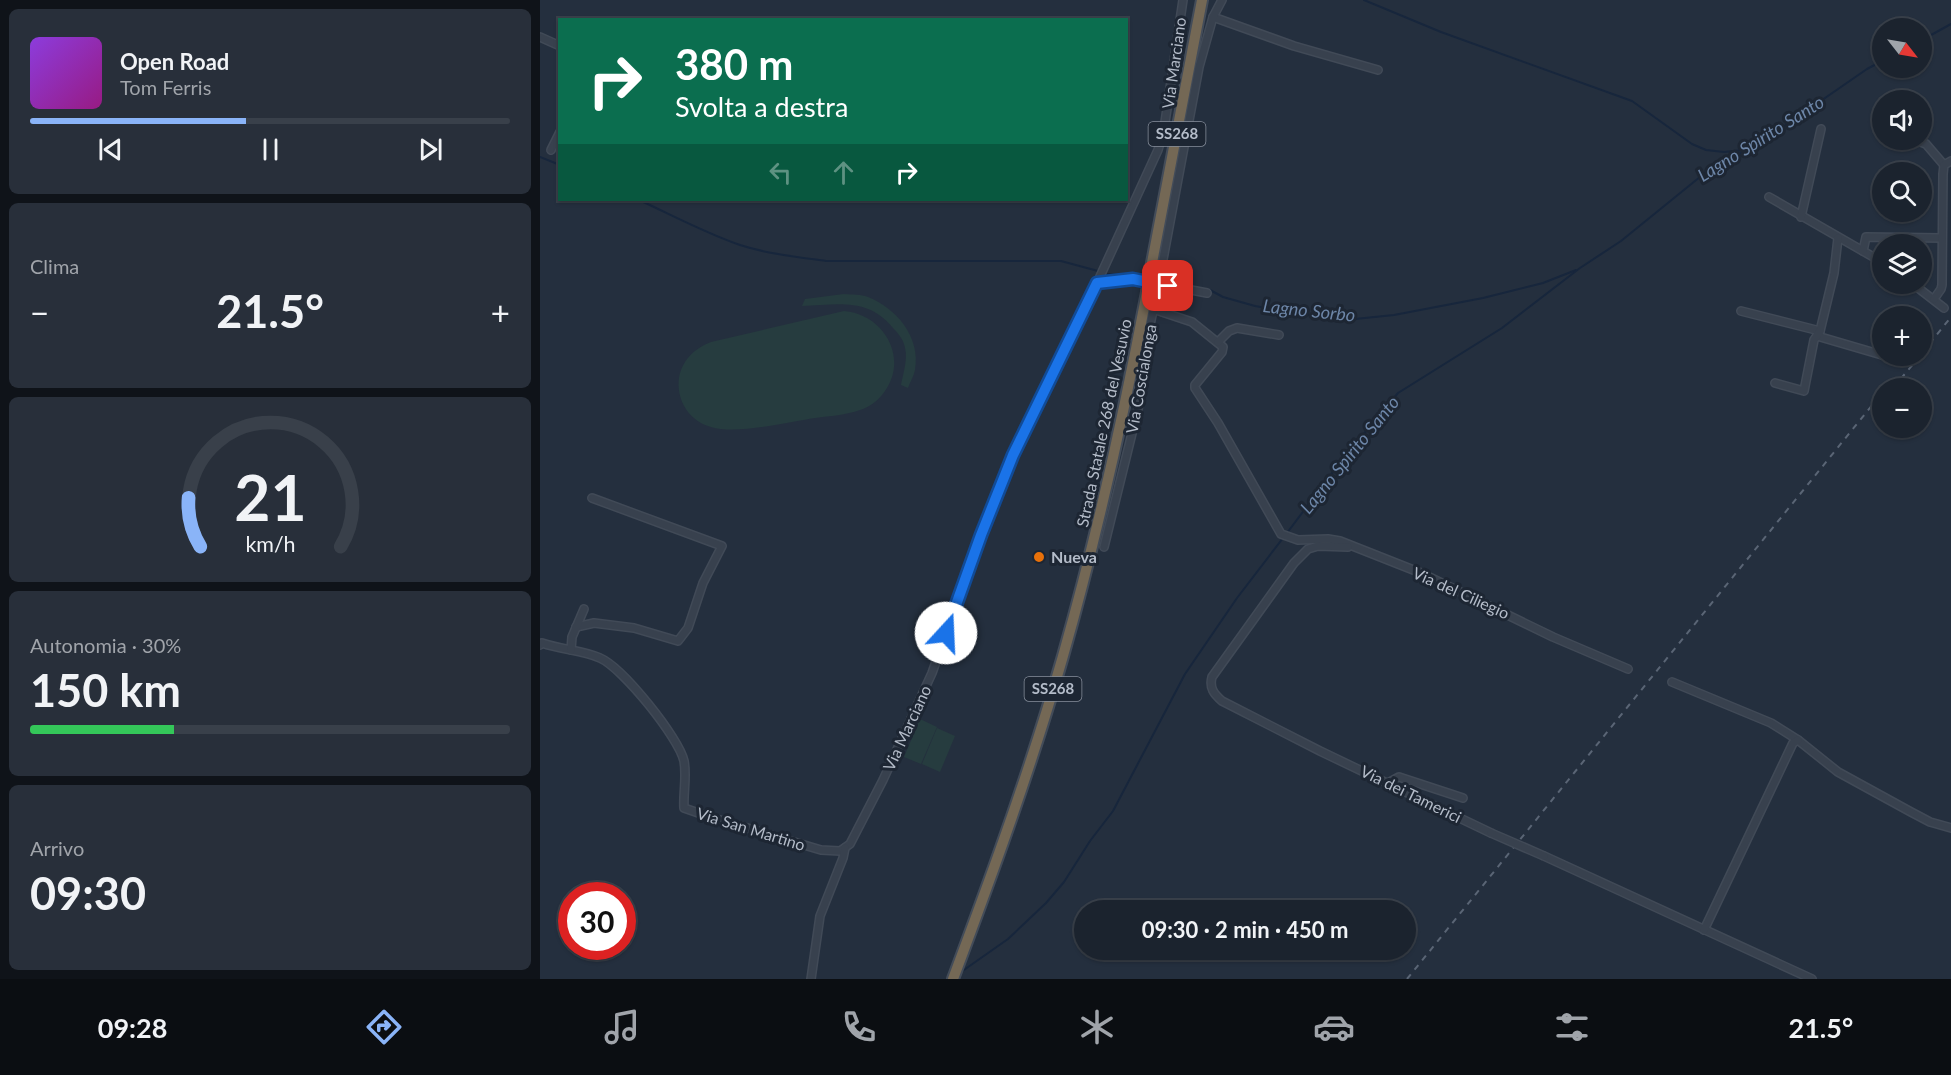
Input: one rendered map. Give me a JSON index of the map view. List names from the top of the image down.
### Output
{
  "streets": {
    "highway": ["SS268", "Strada Statale 268 del Vesuvio"],
    "street": [
      "Via Marciano",
      "Via Coscialonga",
      "Via del Ciliegio",
      "Via dei Tamerici",
      "Via San Martino"
    ]
  },
  "crossings": [
    ["Via Marciano", "Via San Martino"],
    ["Via Coscialonga", "Strada Statale 268 del Vesuvio"],
    ["Via del Ciliegio", "Via dei Tamerici"]
  ],
  "water": ["Lagno Spirito Santo", "Lagno Sorbo"],
  "places": ["Nueva"],
  "north": "bottom right",
  "page": {
    "map_buttons": ["+", "−"],
    "turn": ["380 m", "Svolta a destra"],
    "song": ["Open Road", "Tom Ferris"],
    "tile": [
      "Clima",
      ["Autonomia · 30%", "150 km"],
      ["Arrivo", "09:30"]
    ],
    "heat": ["−", "21.5°", "+"],
    "limit": "30",
    "trip": "09:30 · 2 min · 450 m",
    "tabs": ["09:28", "21.5°"],
    "gauge": ["21", "km/h"]
  }
}
